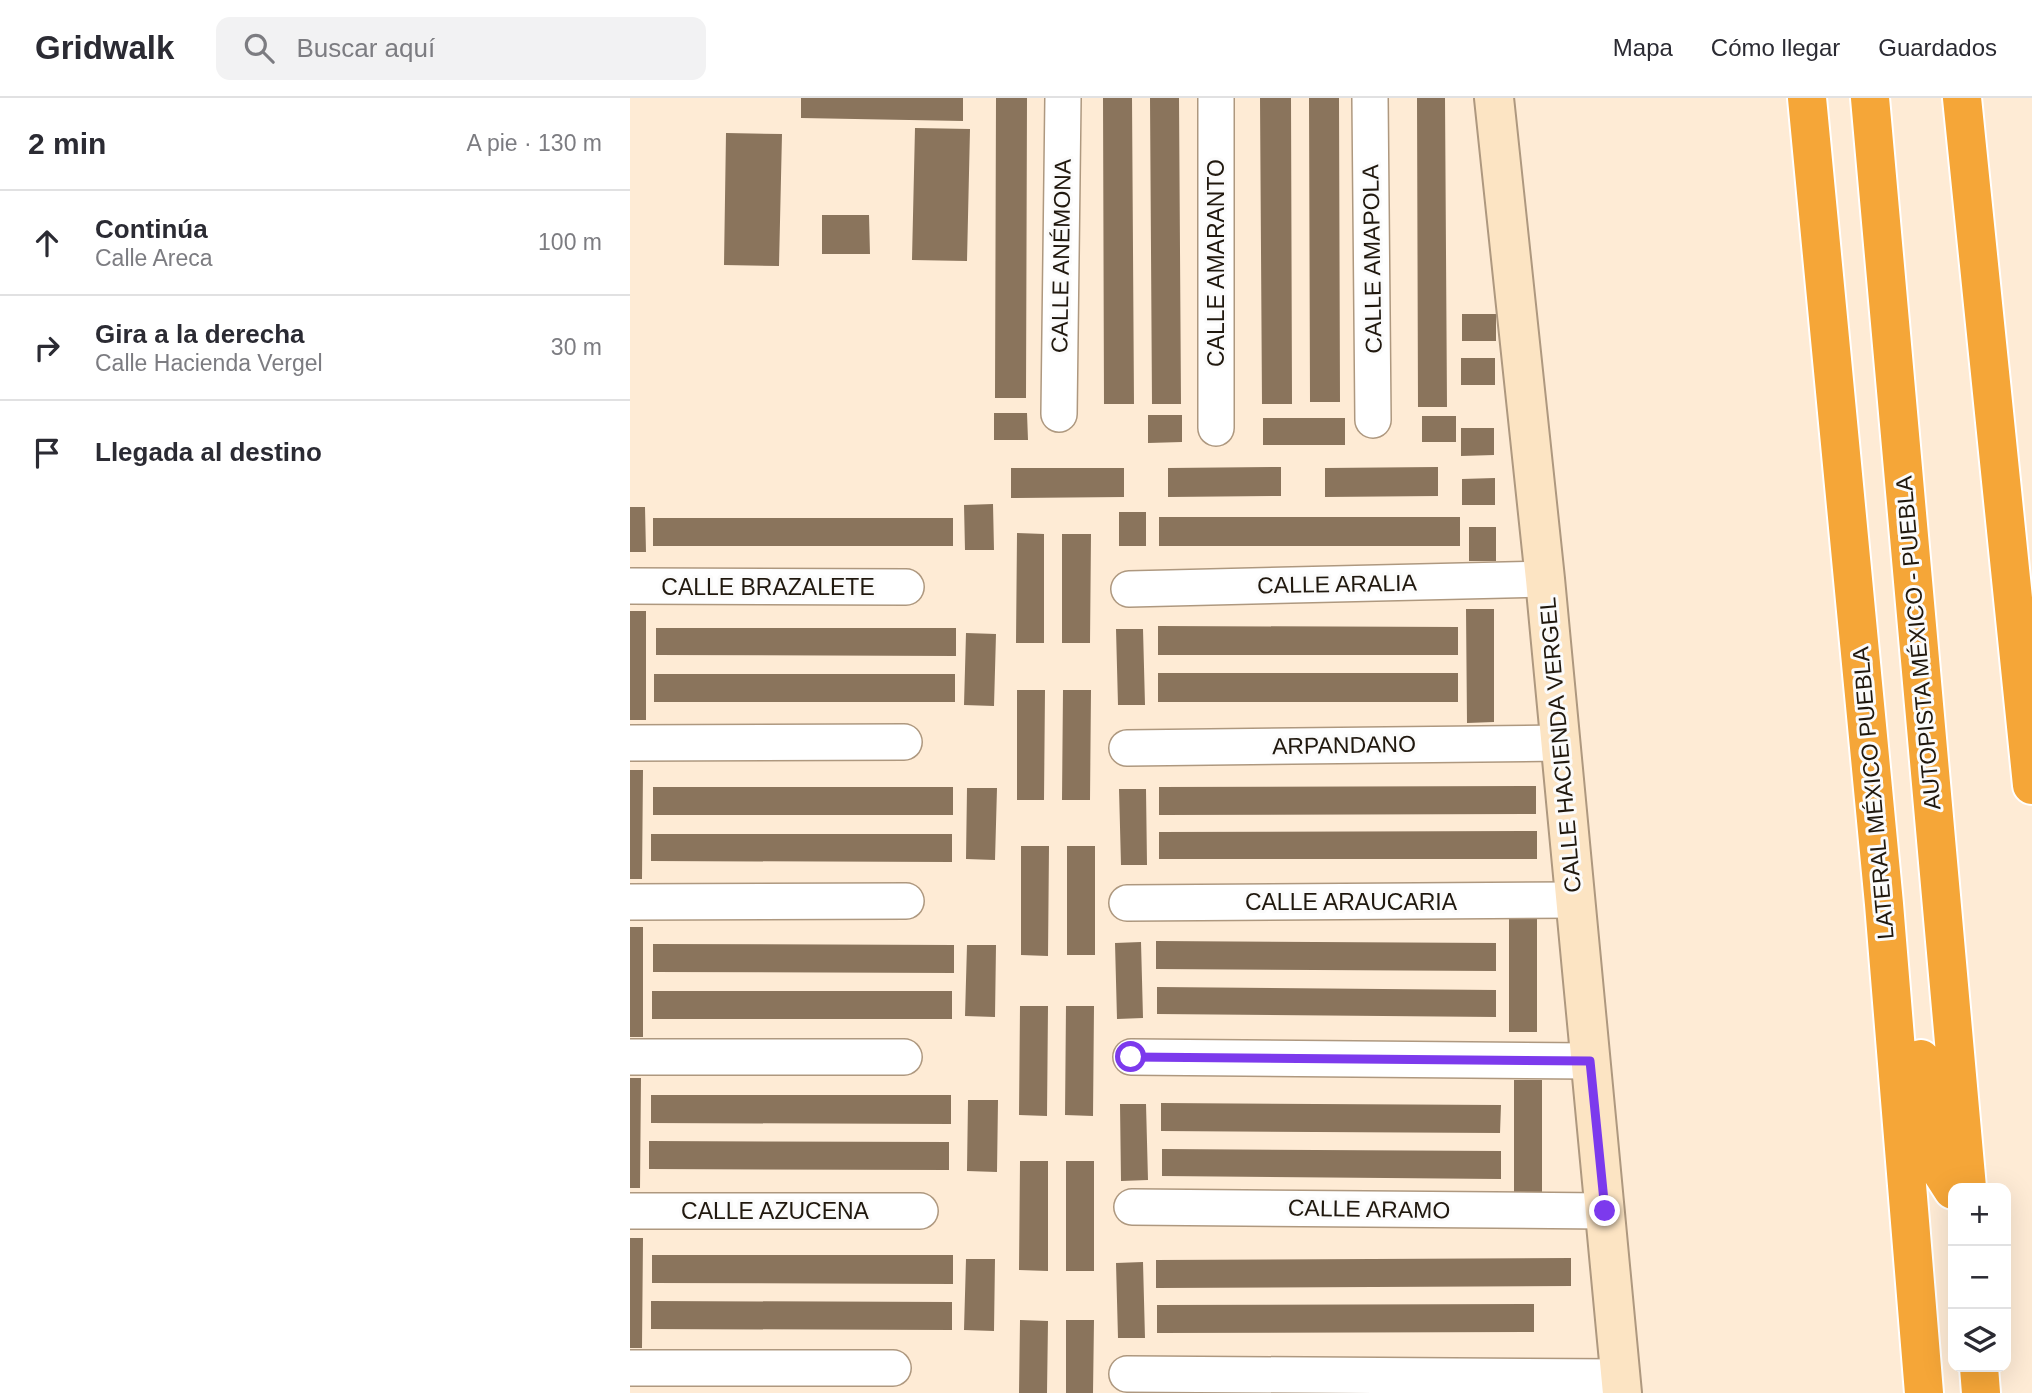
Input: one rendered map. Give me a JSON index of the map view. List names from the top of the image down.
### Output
{
  "streets": {
    "highway": ["AUTOPISTA MÉXICO - PUEBLA", "LATERAL MÉXICO PUEBLA"],
    "street": [
      "CALLE ANÉMONA",
      "CALLE AMAPOLA",
      "CALLE AMARANTO",
      "CALLE ARALIA",
      "CALLE BRAZALETE",
      "ARPANDANO",
      "CALLE HACIENDA VERGEL",
      "CALLE ARAUCARIA",
      "CALLE ARAMO",
      "CALLE AZUCENA"
    ]
  },
  "crossings": [
    ["CALLE ARALIA", "CALLE HACIENDA VERGEL"],
    ["ARPANDANO", "CALLE HACIENDA VERGEL"],
    ["CALLE HACIENDA VERGEL", "CALLE ARAUCARIA"],
    ["CALLE HACIENDA VERGEL", "CALLE ARAMO"]
  ],
  "page": {
    "header": "Gridwalk",
    "search": "Buscar aquí",
    "nav": ["Mapa", "Cómo llegar", "Guardados"],
    "heading": ["2 min", "A pie · 130 m"],
    "list": [
      ["Continúa", "Calle Areca", "100 m"],
      ["Gira a la derecha", "Calle Hacienda Vergel", "30 m"],
      "Llegada al destino"
    ],
    "map_buttons": ["+", "−"]
  }
}
